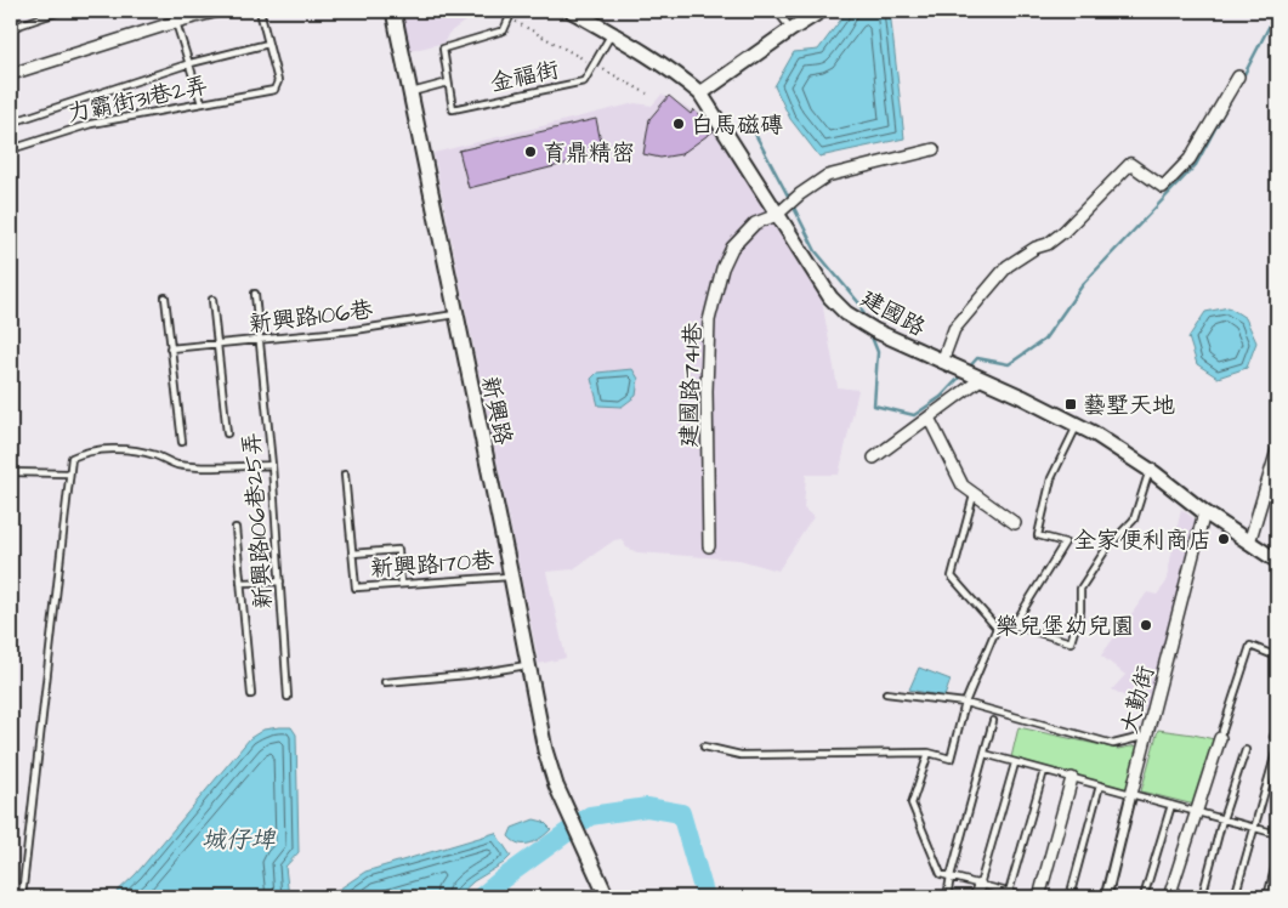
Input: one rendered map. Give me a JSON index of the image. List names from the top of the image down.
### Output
{
  "streets": {
    "street": [
      "建國路",
      "建國路741巷",
      "新興路",
      "大勤街"
    ],
    "lane": [
      "金福街",
      "力霸街31巷2弄",
      "新興路106巷",
      "新興路106巷25弄",
      "新興路170巷"
    ]
  },
  "crossings": [
    ["金福街", "建國路"],
    ["建國路", "建國路741巷"],
    ["建國路", "大勤街"],
    ["新興路106巷", "新興路"],
    ["新興路106巷", "新興路106巷25弄"],
    ["新興路", "新興路170巷"]
  ],
  "water": ["城仔埤"],
  "places": {
    "other": [
      "白馬磁磚",
      "育鼎精密",
      "全家便利商店",
      "樂兒堡幼兒園"
    ],
    "transit": ["藝墅天地"]
  }
}
